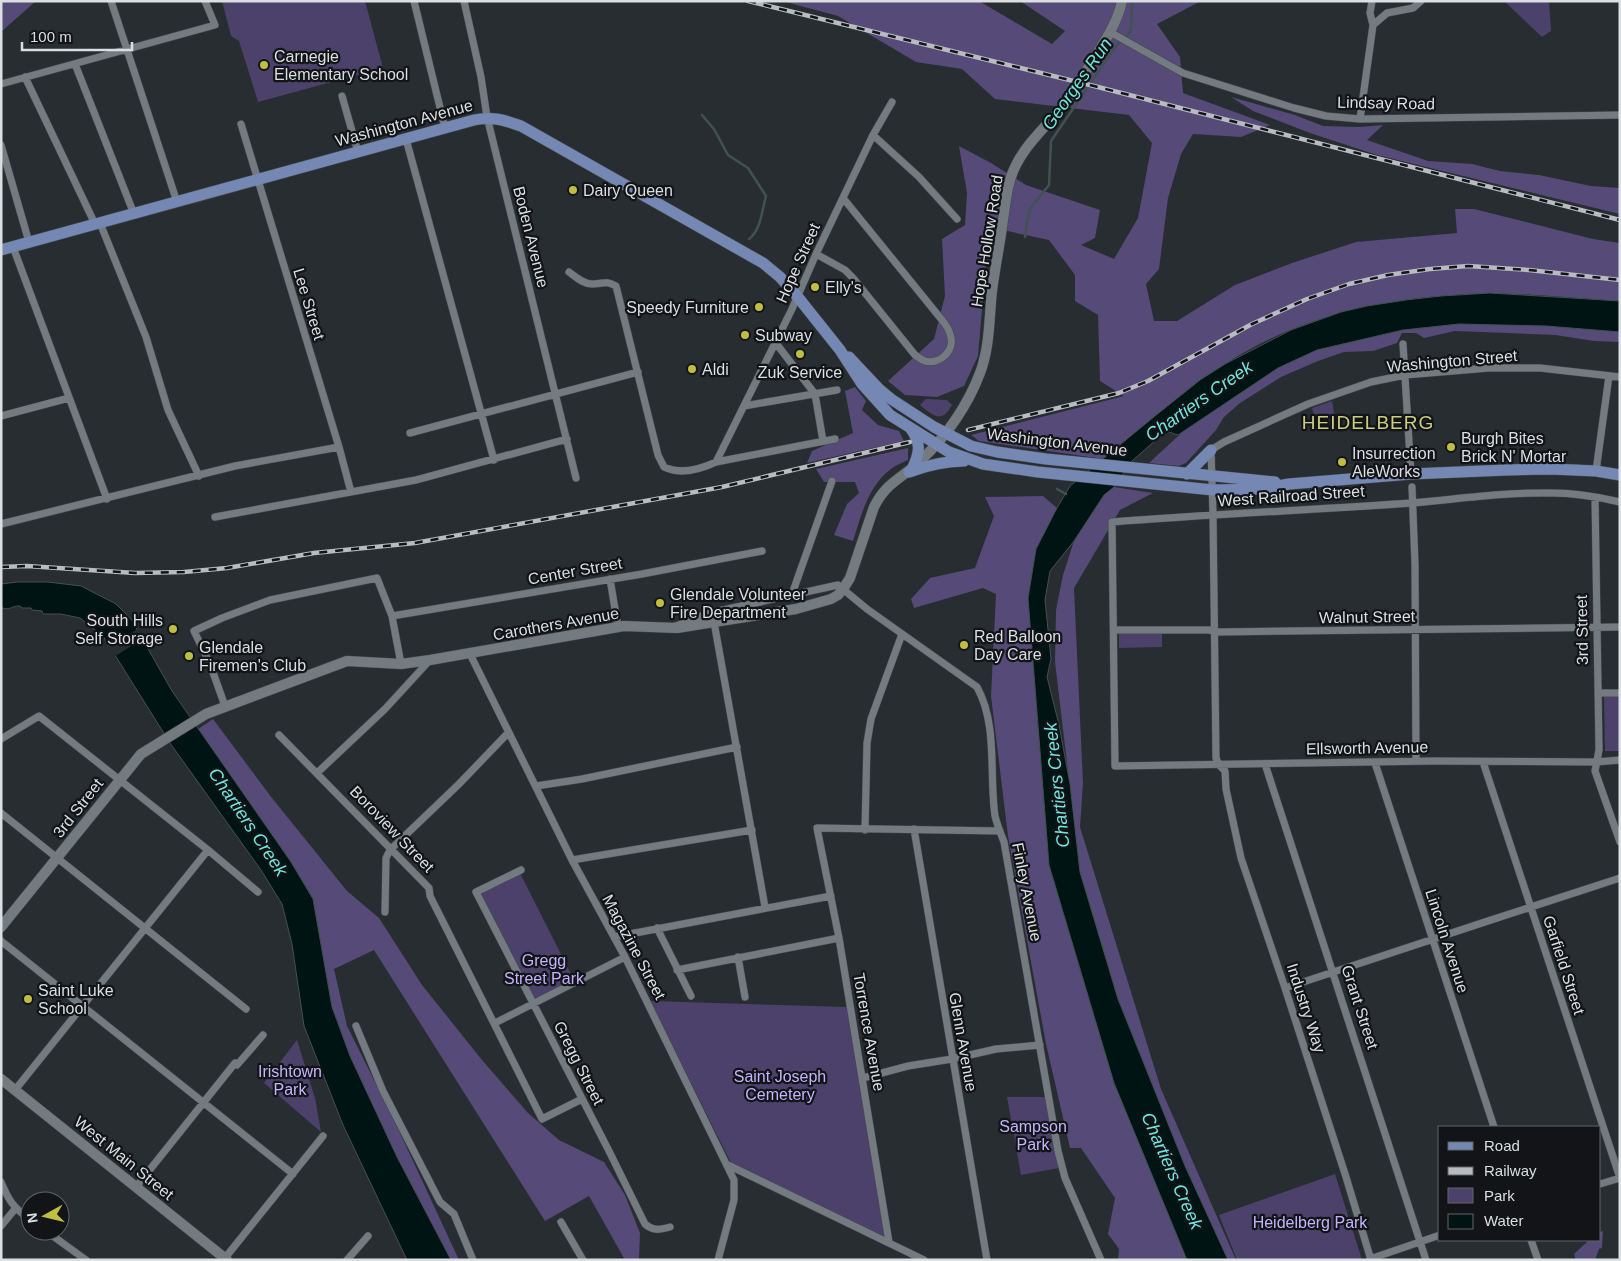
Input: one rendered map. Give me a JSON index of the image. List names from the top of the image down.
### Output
{
  "streets": {
    "main road": ["Washington Avenue"],
    "street": [
      "Lindsay Road",
      "Boden Avenue",
      "Hope Hollow Road",
      "Hope Street",
      "Lee Street",
      "Washington Street",
      "West Railroad Street",
      "Center Street",
      "Walnut Street",
      "Carothers Avenue",
      "3rd Street",
      "Ellsworth Avenue",
      "Boroview Street",
      "Finley Avenue",
      "Lincoln Avenue",
      "Magazine Street",
      "Garfield Street",
      "Grant Street",
      "Industry Way",
      "Torrence Avenue",
      "Glenn Avenue",
      "Gregg Street",
      "West Main Street"
    ]
  },
  "crossings": [
    ["Lindsay Road", "Hope Hollow Road"],
    ["Washington Avenue", "Boden Avenue"],
    ["Washington Avenue", "Hope Hollow Road"],
    ["Washington Avenue", "Hope Street"],
    ["Washington Avenue", "Lee Street"],
    ["Washington Avenue", "Industry Way"],
    ["Washington Street", "Industry Way"],
    ["West Railroad Street", "Walnut Street"],
    ["West Railroad Street", "3rd Street"],
    ["West Railroad Street", "Ellsworth Avenue"],
    ["West Railroad Street", "Industry Way"],
    ["Walnut Street", "3rd Street"],
    ["Walnut Street", "Ellsworth Avenue"],
    ["Walnut Street", "Industry Way"],
    ["Carothers Avenue", "3rd Street"],
    ["Carothers Avenue", "Finley Avenue"],
    ["Carothers Avenue", "Magazine Street"],
    ["3rd Street", "Ellsworth Avenue"],
    ["Ellsworth Avenue", "Lincoln Avenue"],
    ["Ellsworth Avenue", "Garfield Street"],
    ["Ellsworth Avenue", "Grant Street"],
    ["Ellsworth Avenue", "Industry Way"],
    ["Boroview Street", "Gregg Street"]
  ],
  "districts": ["HEIDELBERG"],
  "water": ["Georges Run", "Chartiers Creek"],
  "parks": [
    "Gregg Street Park",
    "Irishtown Park",
    "Saint Joseph Cemetery",
    "Sampson Park",
    "Heidelberg Park"
  ],
  "places": [
    "Carnegie Elementary School",
    "Dairy Queen",
    "Elly's",
    "Speedy Furniture",
    "Subway",
    "Zuk Service",
    "Aldi",
    "Burgh Bites Brick N' Mortar",
    "Insurrection AleWorks",
    "Glendale Volunteer Fire Department",
    "South Hills Self Storage",
    "Red Balloon Day Care",
    "Glendale Firemen's Club",
    "Saint Luke School"
  ],
  "legend": [
    "Road",
    "Railway",
    "Park",
    "Water"
  ],
  "scale_bar": "100 m",
  "north": "left"
}
